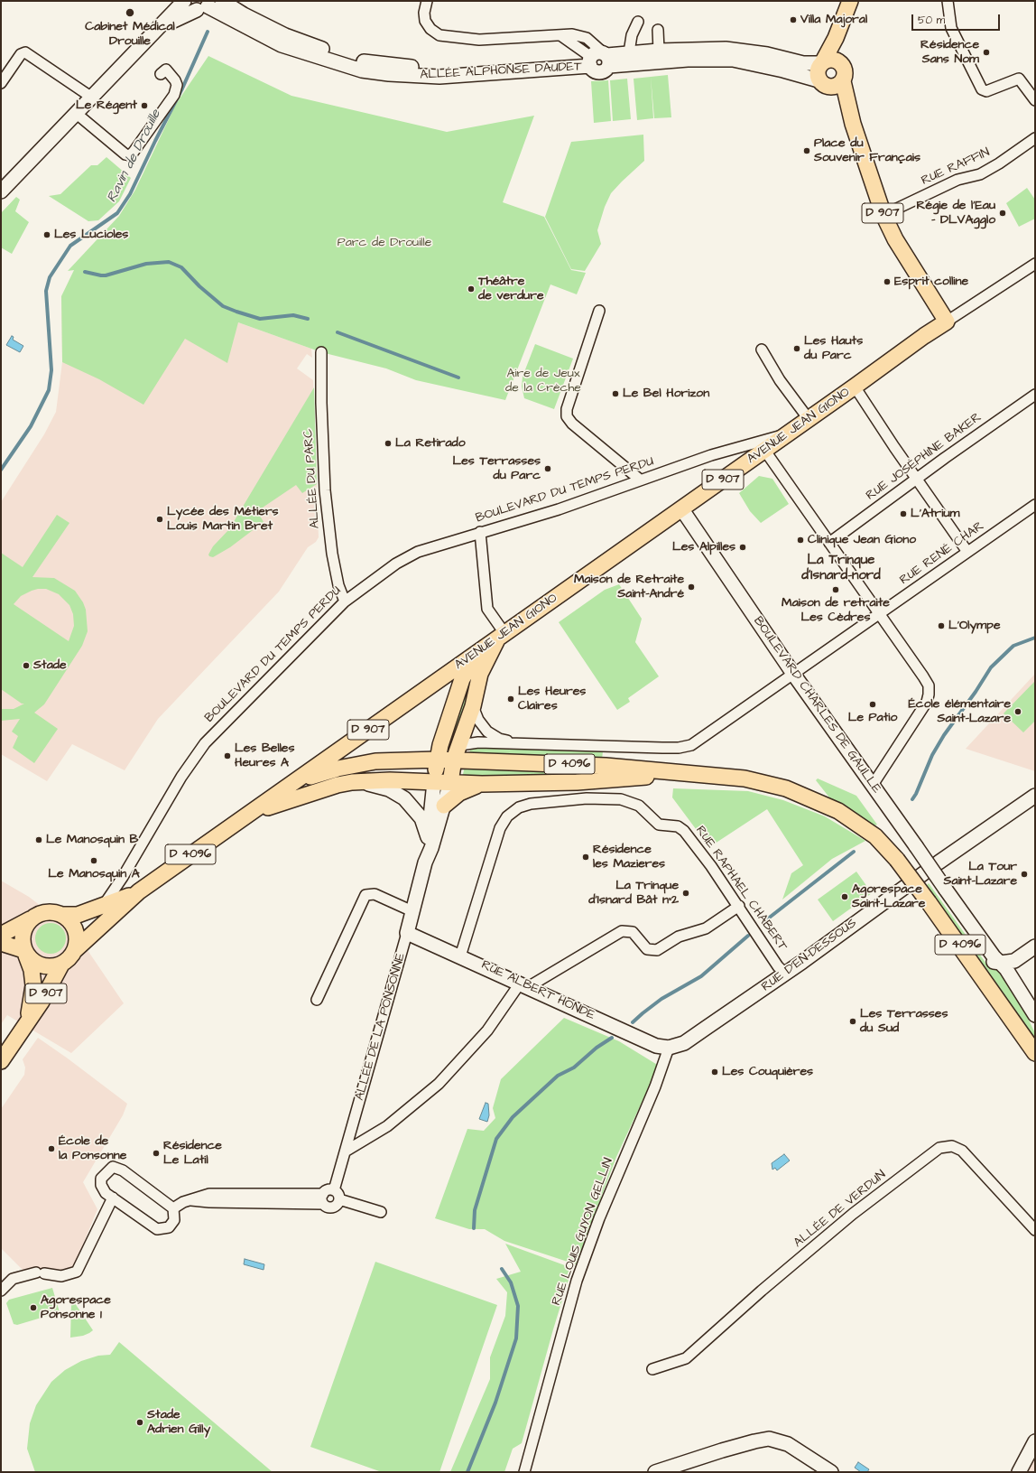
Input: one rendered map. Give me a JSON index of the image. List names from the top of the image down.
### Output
{
  "streets": {
    "main road": ["D 907", "AVENUE JEAN GIONO", "D 4096"],
    "street": [
      "ALLÉE ALPHONSE DAUDET",
      "RUE RAFFIN",
      "RUE JOSÉPHINE BAKER",
      "ALLÉE DU PARC",
      "BOULEVARD DU TEMPS PERDU",
      "RUE RENÉ CHAR",
      "BOULEVARD CHARLES DE GAULLE",
      "RUE RAPHAEL CHABERT",
      "RUE D'EN-DESSOUS",
      "RUE ALBERT HONDE",
      "ALLÉE DE LA PONSONNE",
      "ALLÉE DE VERDUN",
      "RUE LOUIS GUYON GELLIN"
    ]
  },
  "crossings": [
    ["ALLÉE ALPHONSE DAUDET", "D 907"],
    ["RUE RAFFIN", "D 907"],
    ["D 907", "AVENUE JEAN GIONO"],
    ["D 907", "D 4096"],
    ["D 907", "ALLÉE DE LA PONSONNE"],
    ["AVENUE JEAN GIONO", "BOULEVARD DU TEMPS PERDU"],
    ["AVENUE JEAN GIONO", "BOULEVARD CHARLES DE GAULLE"],
    ["AVENUE JEAN GIONO", "D 4096"],
    ["ALLÉE DU PARC", "BOULEVARD DU TEMPS PERDU"],
    ["RUE RENÉ CHAR", "BOULEVARD CHARLES DE GAULLE"],
    ["D 4096", "ALLÉE DE LA PONSONNE"],
    ["RUE RAPHAEL CHABERT", "RUE D'EN-DESSOUS"],
    ["RUE RAPHAEL CHABERT", "RUE ALBERT HONDE"],
    ["RUE D'EN-DESSOUS", "RUE ALBERT HONDE"],
    ["RUE D'EN-DESSOUS", "RUE LOUIS GUYON GELLIN"],
    ["RUE ALBERT HONDE", "ALLÉE DE LA PONSONNE"],
    ["RUE ALBERT HONDE", "RUE LOUIS GUYON GELLIN"]
  ],
  "districts": ["La Trinque d'Isnard-nord"],
  "water": ["Ravin de Drouille"],
  "parks": ["Parc de Drouille", "Aire de Jeux de la Crèche"],
  "places": [
    "Cabinet Médical Drouille",
    "Villa Majoral",
    "Résidence Sans Nom",
    "Le Régent",
    "Place du Souvenir Français",
    "Régie de l'Eau - DLVAgglo",
    "Les Lucioles",
    "Esprit colline",
    "Théâtre de verdure",
    "Les Hauts du Parc",
    "Le Bel Horizon",
    "La Retirado",
    "Les Terrasses du Parc",
    "L'Atrium",
    "Lycée des Métiers Louis Martin Bret",
    "Clinique Jean Giono",
    "Les Alpilles",
    "Maison de Retraite Saint-André",
    "Maison de retraite Les Cèdres",
    "L'Olympe",
    "Stade",
    "Les Heures Claires",
    "Le Patio",
    "École élémentaire Saint-Lazare",
    "Les Belles Heures A",
    "Le Manosquin B",
    "Résidence les Mazieres",
    "Le Manosquin A",
    "La Tour Saint-Lazare",
    "La Trinque d'Isnard Bât n°2",
    "Agorespace Saint-Lazare",
    "Les Terrasses du Sud",
    "Les Couquières",
    "École de la Ponsonne",
    "Résidence Le Latil",
    "Agorespace Ponsonne 1",
    "Stade Adrien Gilly"
  ],
  "scale_bar": "50 m"
}
